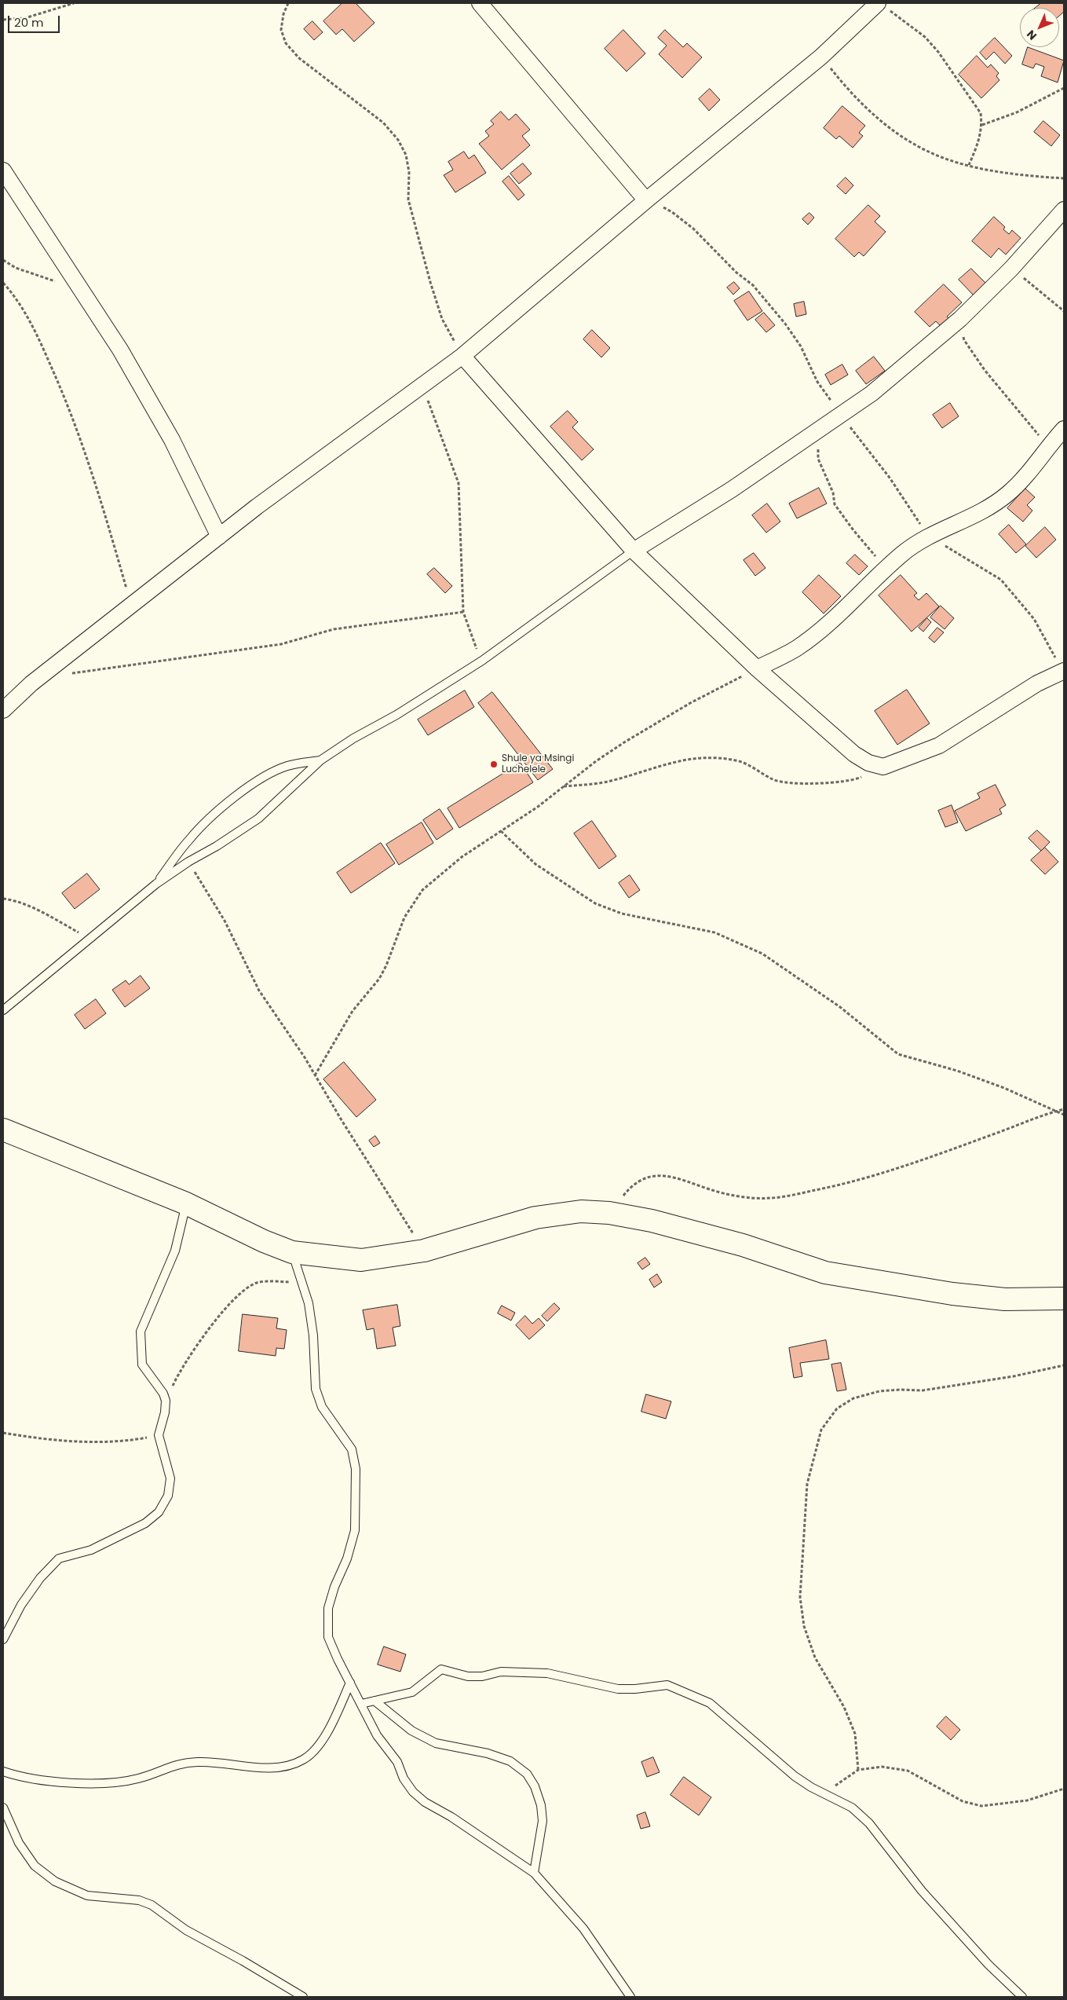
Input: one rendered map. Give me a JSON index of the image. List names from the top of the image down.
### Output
{
  "places": ["Shule ya Msingi Luchelele"],
  "scale_bar": "20 m",
  "north": "bottom left"
}
